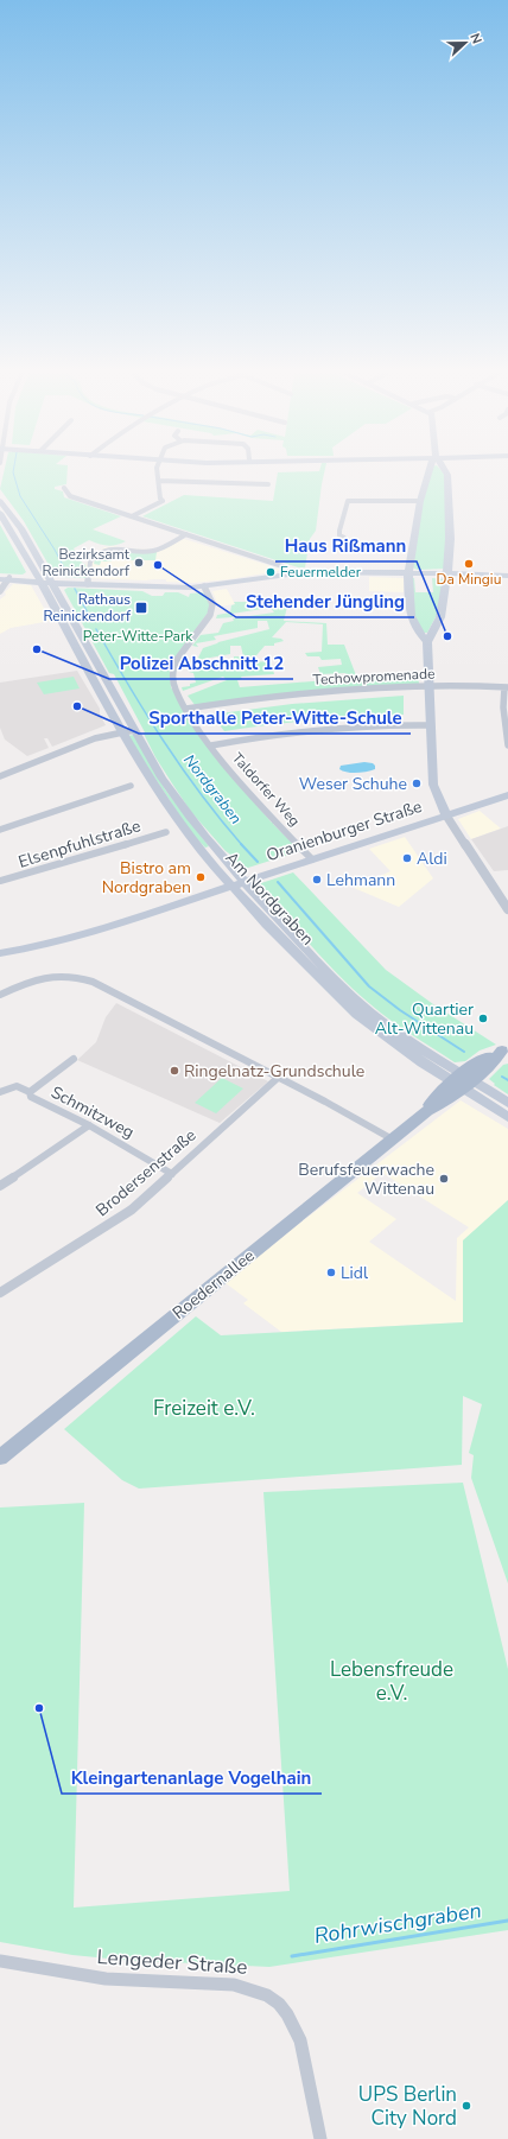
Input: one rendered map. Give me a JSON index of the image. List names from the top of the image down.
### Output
{
  "streets": {
    "main road": ["Oranienburger Straße", "Am Nordgraben", "Roedernallee"],
    "street": [
      "Techowpromenade",
      "Taldorfer Weg",
      "Elsenpfuhlstraße",
      "Schmitzweg",
      "Brodersenstraße",
      "Lengeder Straße"
    ]
  },
  "crossings": [
    ["Techowpromenade", "Taldorfer Weg"],
    ["Taldorfer Weg", "Oranienburger Straße"],
    ["Oranienburger Straße", "Am Nordgraben"],
    ["Am Nordgraben", "Roedernallee"],
    ["Schmitzweg", "Brodersenstraße"]
  ],
  "water": ["Nordgraben", "Rohrwischgraben"],
  "parks": ["Peter-Witte-Park", "Freizeit e.V.", "Lebensfreude e.V."],
  "places": {
    "other": [
      "Bezirksamt Reinickendorf",
      "Da Mingiu",
      "Stehender Jüngling",
      "Feuermelder",
      "Haus Rißmann",
      "Polizei Abschnitt 12",
      "Sporthalle Peter-Witte-Schule",
      "Weser Schuhe",
      "Aldi",
      "Bistro am Nordgraben",
      "Lehmann",
      "Quartier Alt-Wittenau",
      "Ringelnatz-Grundschule",
      "Berufsfeuerwache Wittenau",
      "Lidl",
      "Kleingartenanlage Vogelhain",
      "UPS Berlin City Nord"
    ],
    "transit": ["Rathaus Reinickendorf"]
  },
  "north": "right"
}
